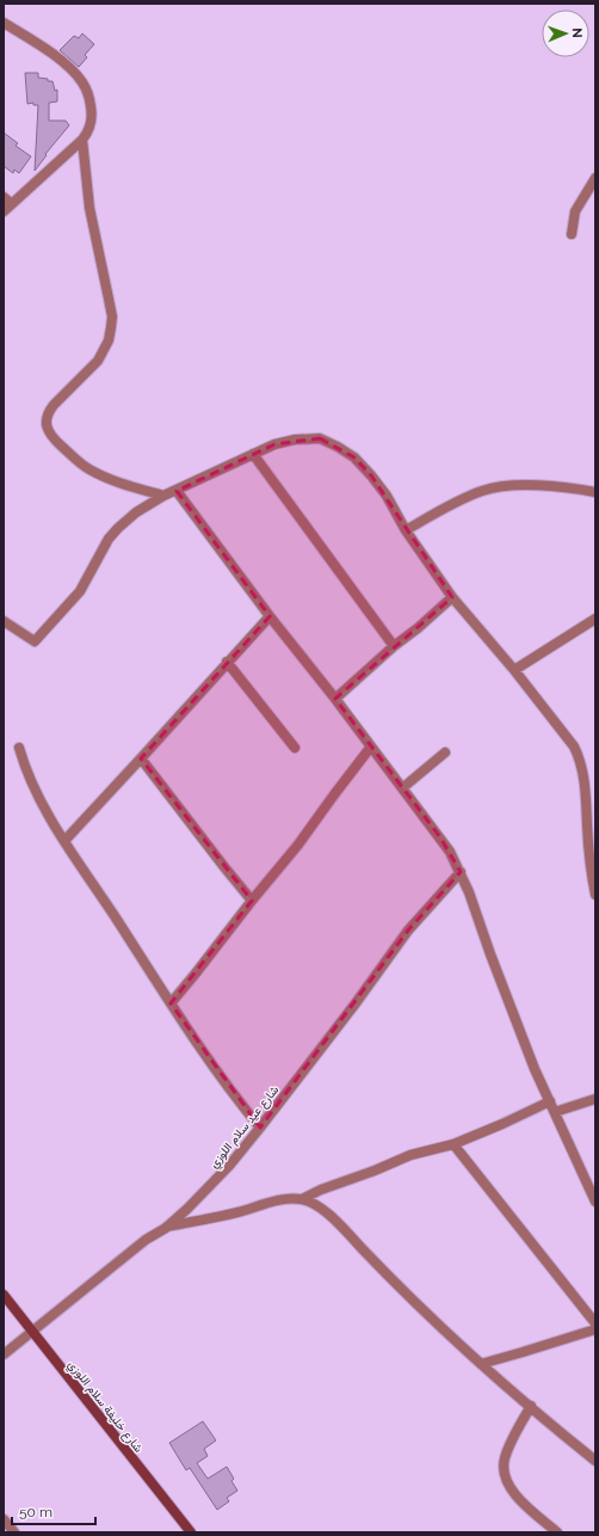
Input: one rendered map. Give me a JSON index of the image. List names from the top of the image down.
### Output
{
  "streets": {
    "street": ["شارع عيد سلام اللوزي", "شارع خليفة سلام اللوزي"]
  },
  "crossings": [
    ["شارع عيد سلام اللوزي", "شارع خليفة سلام اللوزي"]
  ],
  "scale_bar": "50 m",
  "north": "right"
}
